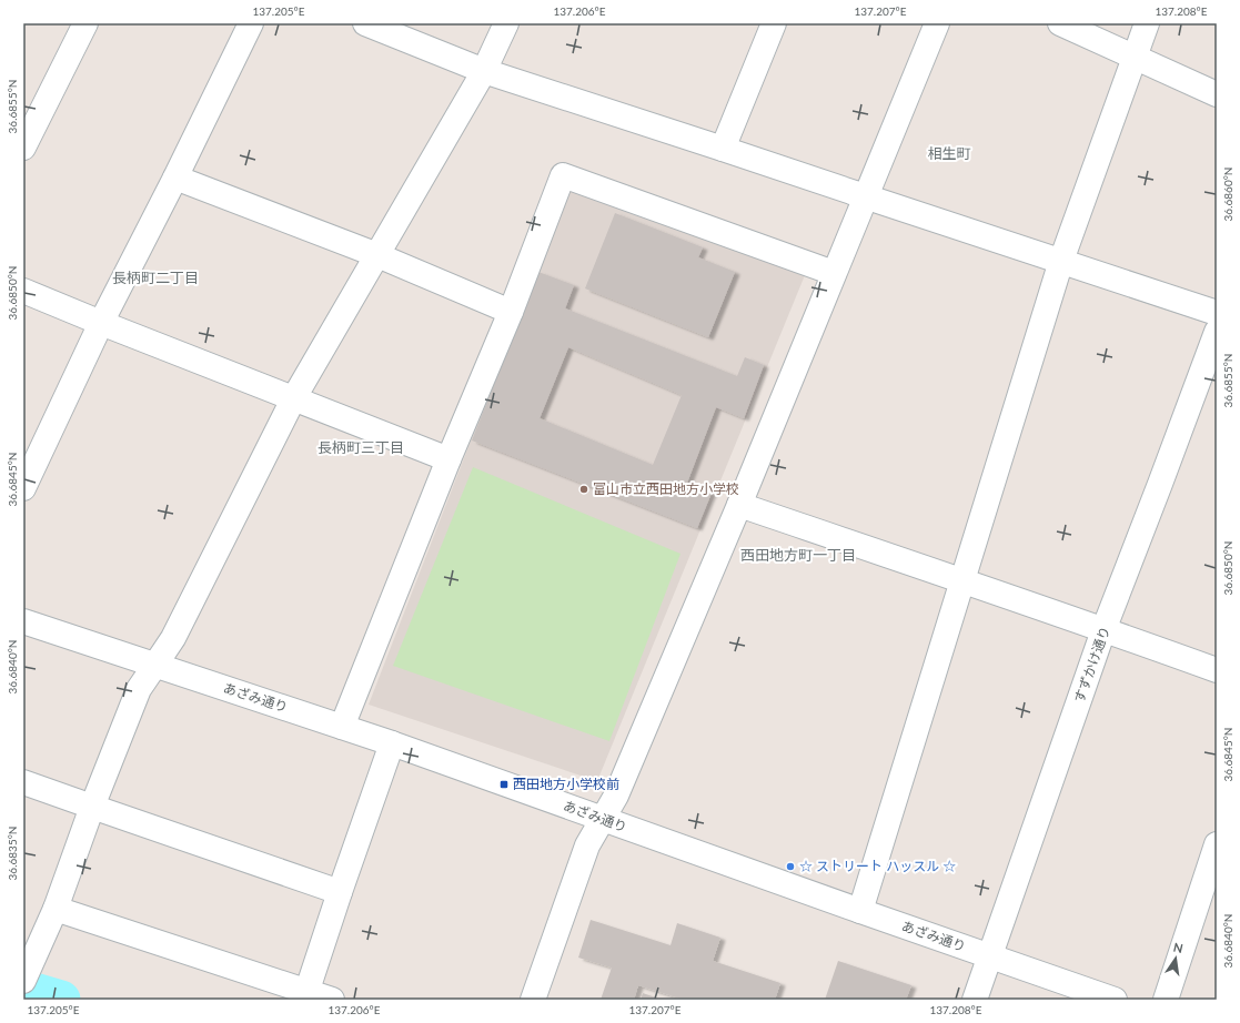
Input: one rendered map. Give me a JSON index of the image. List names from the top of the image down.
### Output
{
  "streets": {
    "street": ["すずかけ通り", "あざみ通り"]
  },
  "crossings": [
    ["すずかけ通り", "あざみ通り"]
  ],
  "districts": [
    "相生町",
    "長柄町二丁目",
    "長柄町三丁目",
    "西田地方町一丁目"
  ],
  "places": {
    "other": ["富山市立西田地方小学校", "☆ ストリート ハッスル ☆"],
    "transit": ["西田地方小学校前"]
  },
  "north": "top",
  "coordinates": [
    "137.205°E",
    "137.206°E",
    "137.207°E",
    "137.208°E",
    "36.6855°N",
    "36.6860°N",
    "36.6850°N",
    "36.6845°N",
    "36.6840°N",
    "36.6835°N"
  ]
}
